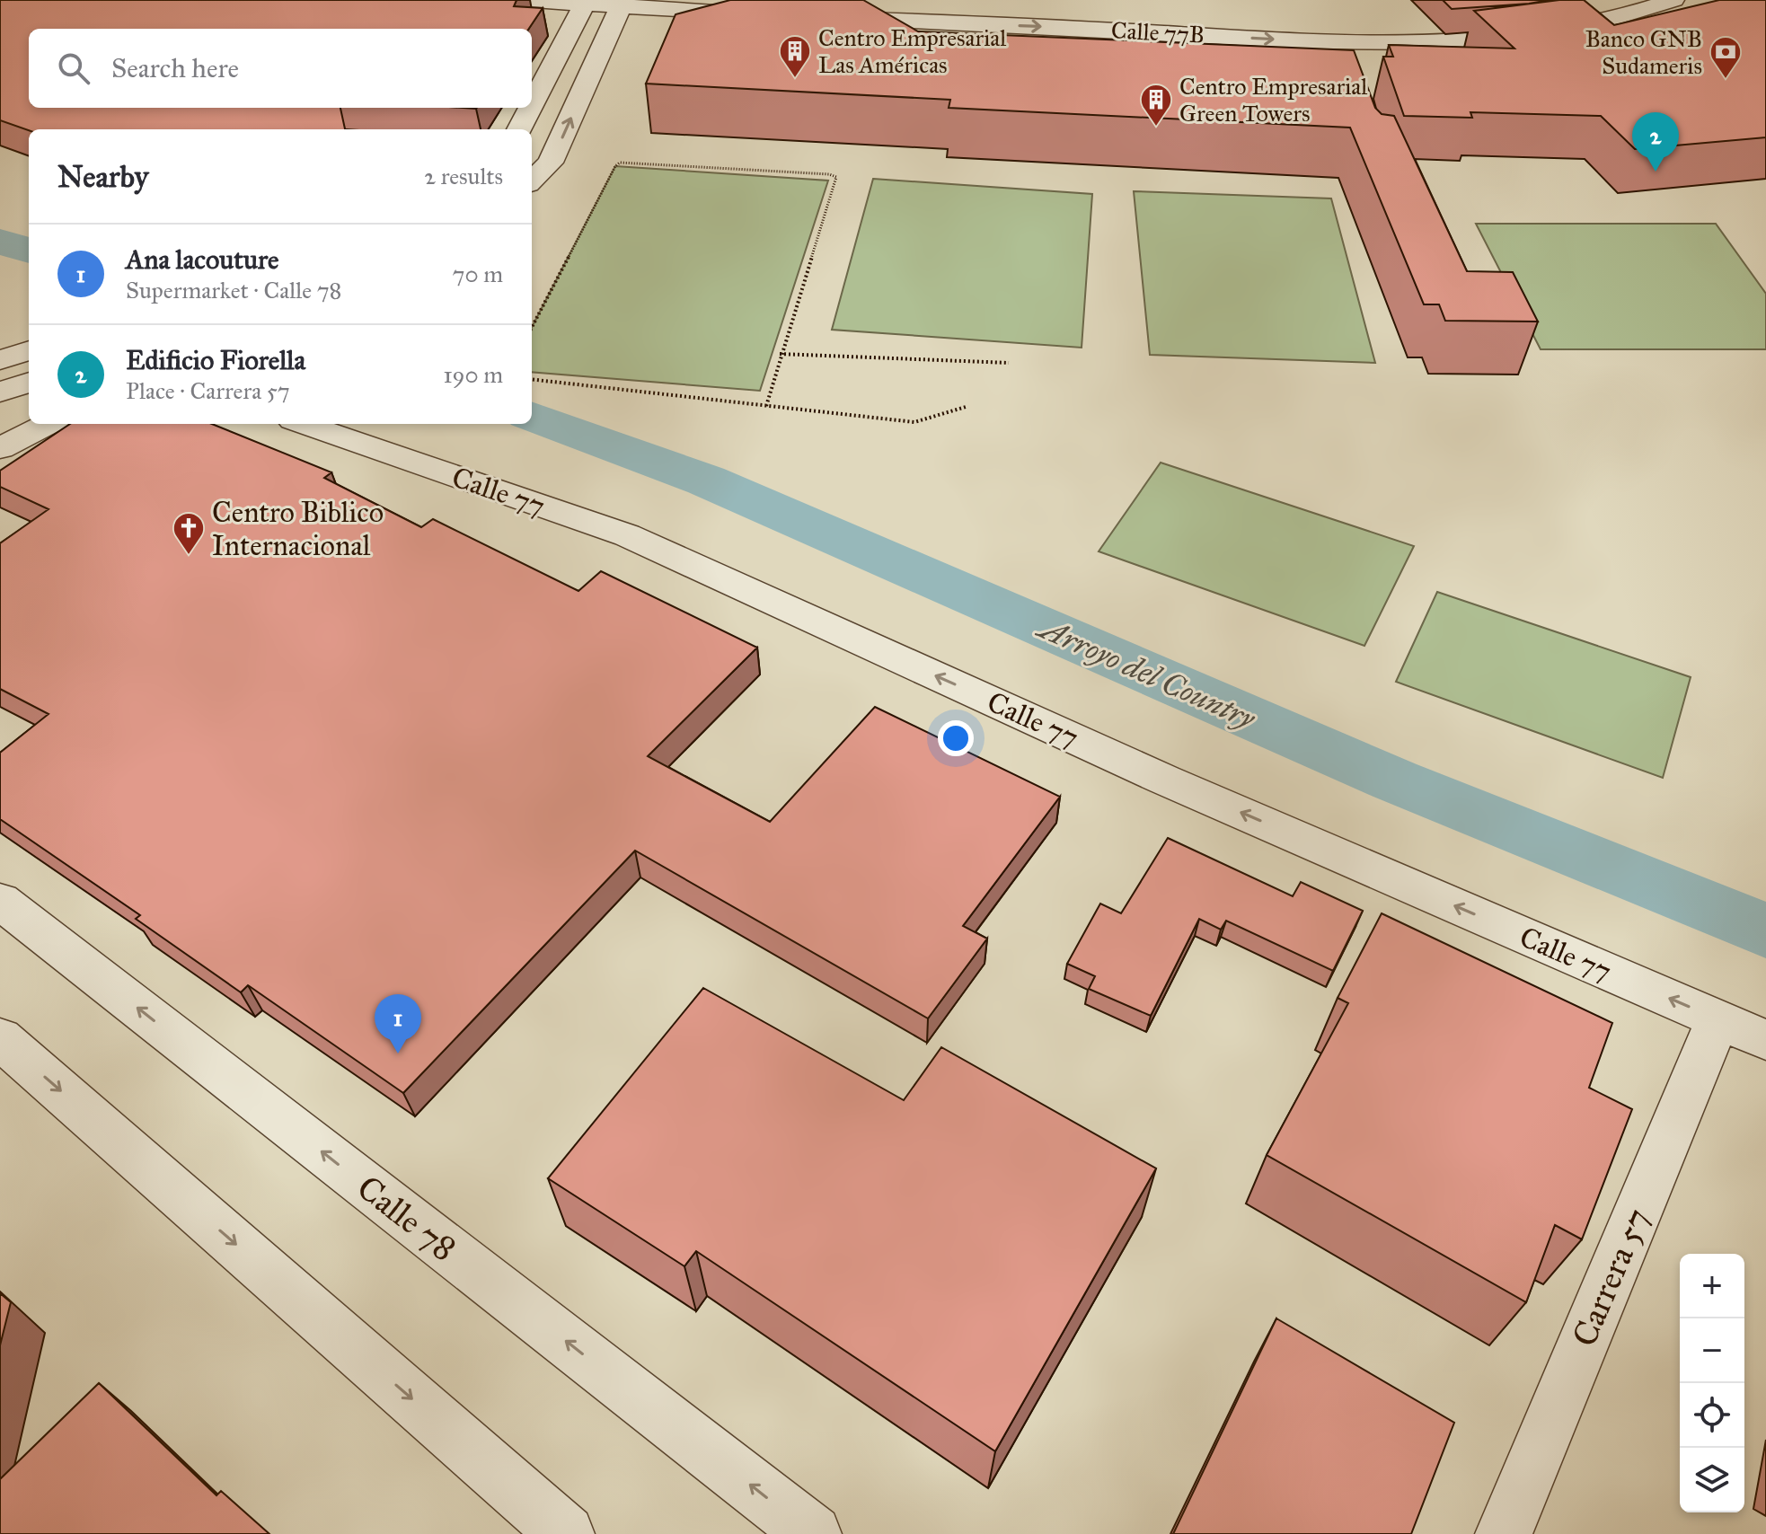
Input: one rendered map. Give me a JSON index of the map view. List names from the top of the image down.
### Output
{
  "streets": {
    "street": [
      "Calle 77B",
      "Calle 77",
      "Calle 78",
      "Carrera 57"
    ]
  },
  "crossings": [
    ["Calle 77", "Carrera 57"]
  ],
  "one_way": ["Calle 77B", "Calle 77"],
  "water": ["Arroyo del Country"],
  "places": {
    "building": ["Centro Empresarial Las Américas", "Centro Empresarial Green Towers"],
    "bank": ["Banco GNB Sudameris"],
    "church": ["Centro Biblico Internacional"]
  },
  "page": {
    "search": "Search here",
    "pins": ["2", "1"],
    "heading": ["Nearby", "2 results"],
    "list": [
      {
        "mark": "1",
        "name": "Ana lacouture",
        "note": "Supermarket · Calle 78",
        "value": "70 m"
      },
      {
        "mark": "2",
        "name": "Edificio Fiorella",
        "note": "Place · Carrera 57",
        "value": "190 m"
      }
    ],
    "map_buttons": ["+", "−"]
  }
}
